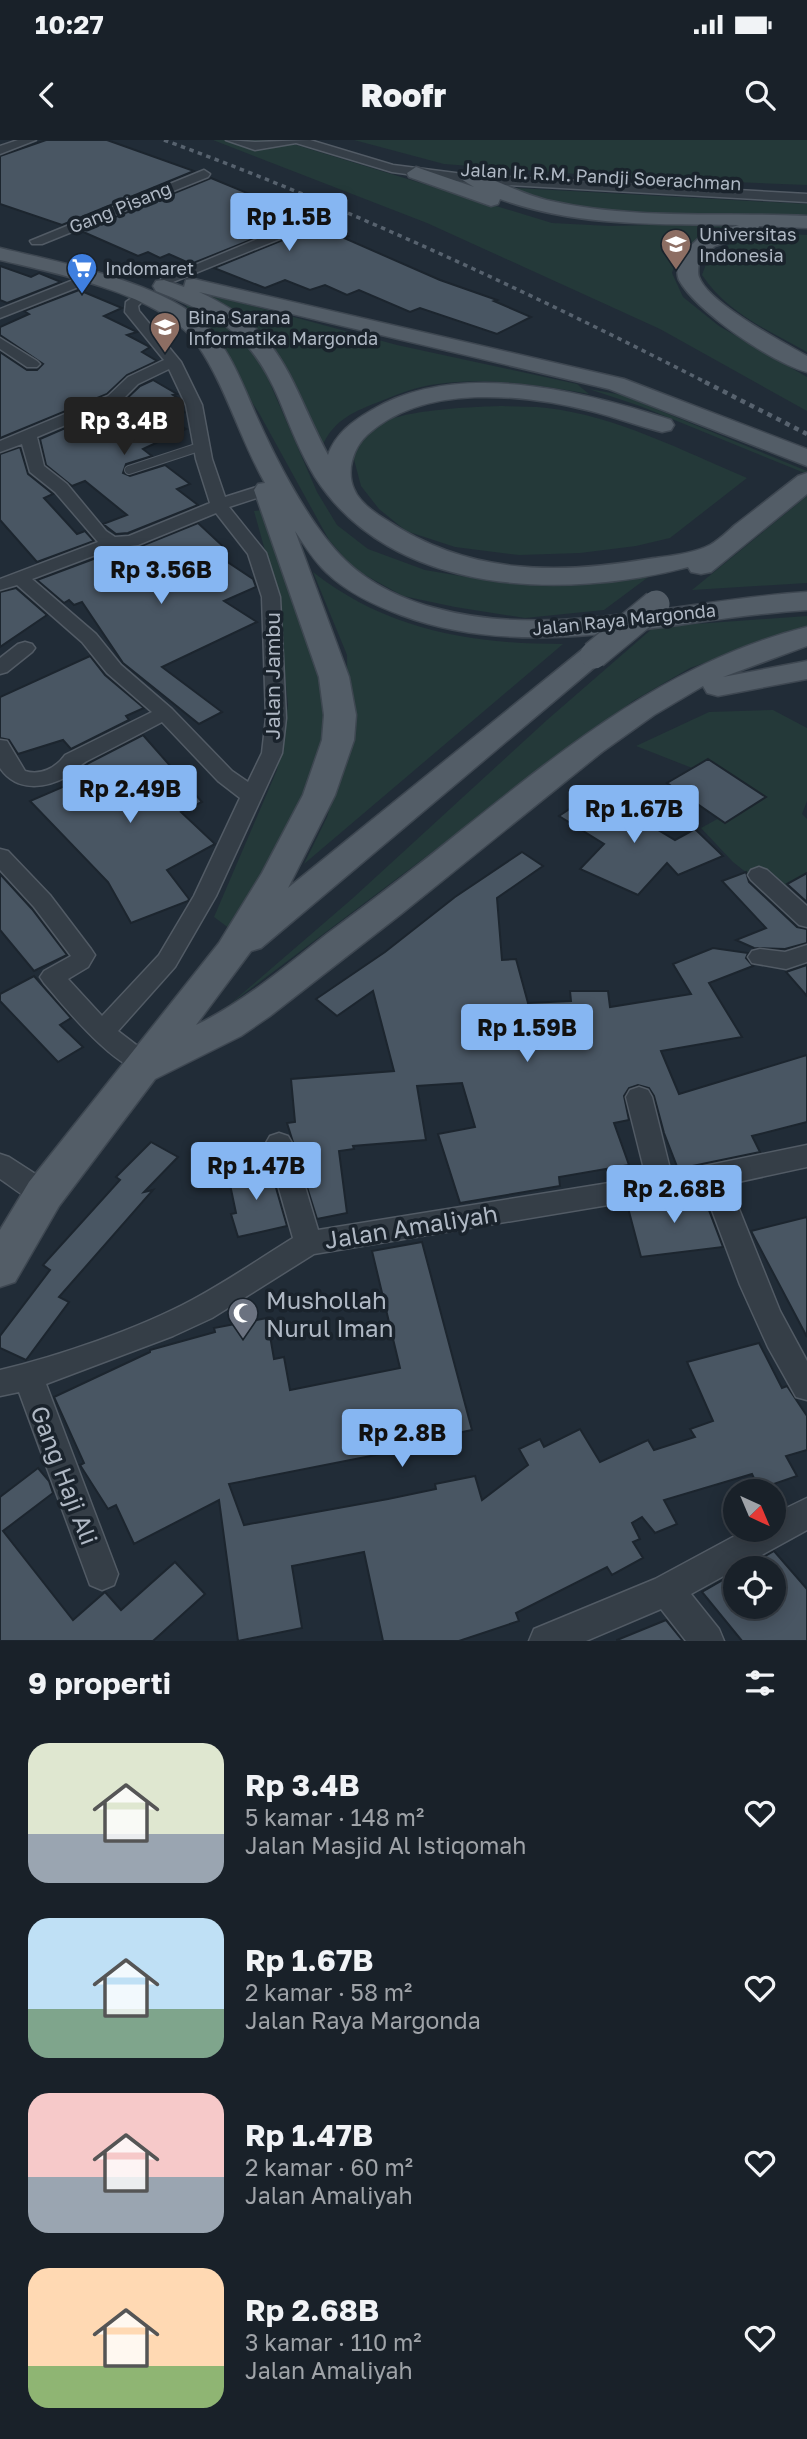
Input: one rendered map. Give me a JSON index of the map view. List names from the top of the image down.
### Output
{
  "streets": {
    "main road": ["Jalan Raya Margonda"],
    "street": [
      "Jalan Ir. R.M. Pandji Soerachman",
      "Gang Pisang",
      "Jalan Jambu",
      "Jalan Amaliyah",
      "Gang Haji Ali"
    ]
  },
  "crossings": [
    ["Jalan Amaliyah", "Gang Haji Ali"]
  ],
  "places": {
    "school or university": ["Universitas Indonesia", "Bina Sarana Informatika Margonda"],
    "supermarket": ["Indomaret"],
    "mosque": ["Mushollah Nurul Iman"]
  },
  "north": "bottom right",
  "page": {
    "status": "10:27",
    "header": "Roofr",
    "price": [
      "Rp 1.5B",
      "Rp 3.4B",
      "Rp 3.56B",
      "Rp 2.49B",
      "Rp 1.67B",
      "Rp 1.59B",
      "Rp 1.47B",
      "Rp 2.68B",
      "Rp 2.8B"
    ],
    "heading": "9 properti",
    "list": [
      {
        "name": "Rp 3.4B",
        "note": "5 kamar · 148 m² · Jalan Masjid Al Istiqomah"
      },
      {
        "name": "Rp 1.67B",
        "note": "2 kamar · 58 m² · Jalan Raya Margonda"
      },
      {
        "name": "Rp 1.47B",
        "note": "2 kamar · 60 m² · Jalan Amaliyah"
      },
      {
        "name": "Rp 2.68B",
        "note": "3 kamar · 110 m² · Jalan Amaliyah"
      }
    ]
  }
}
